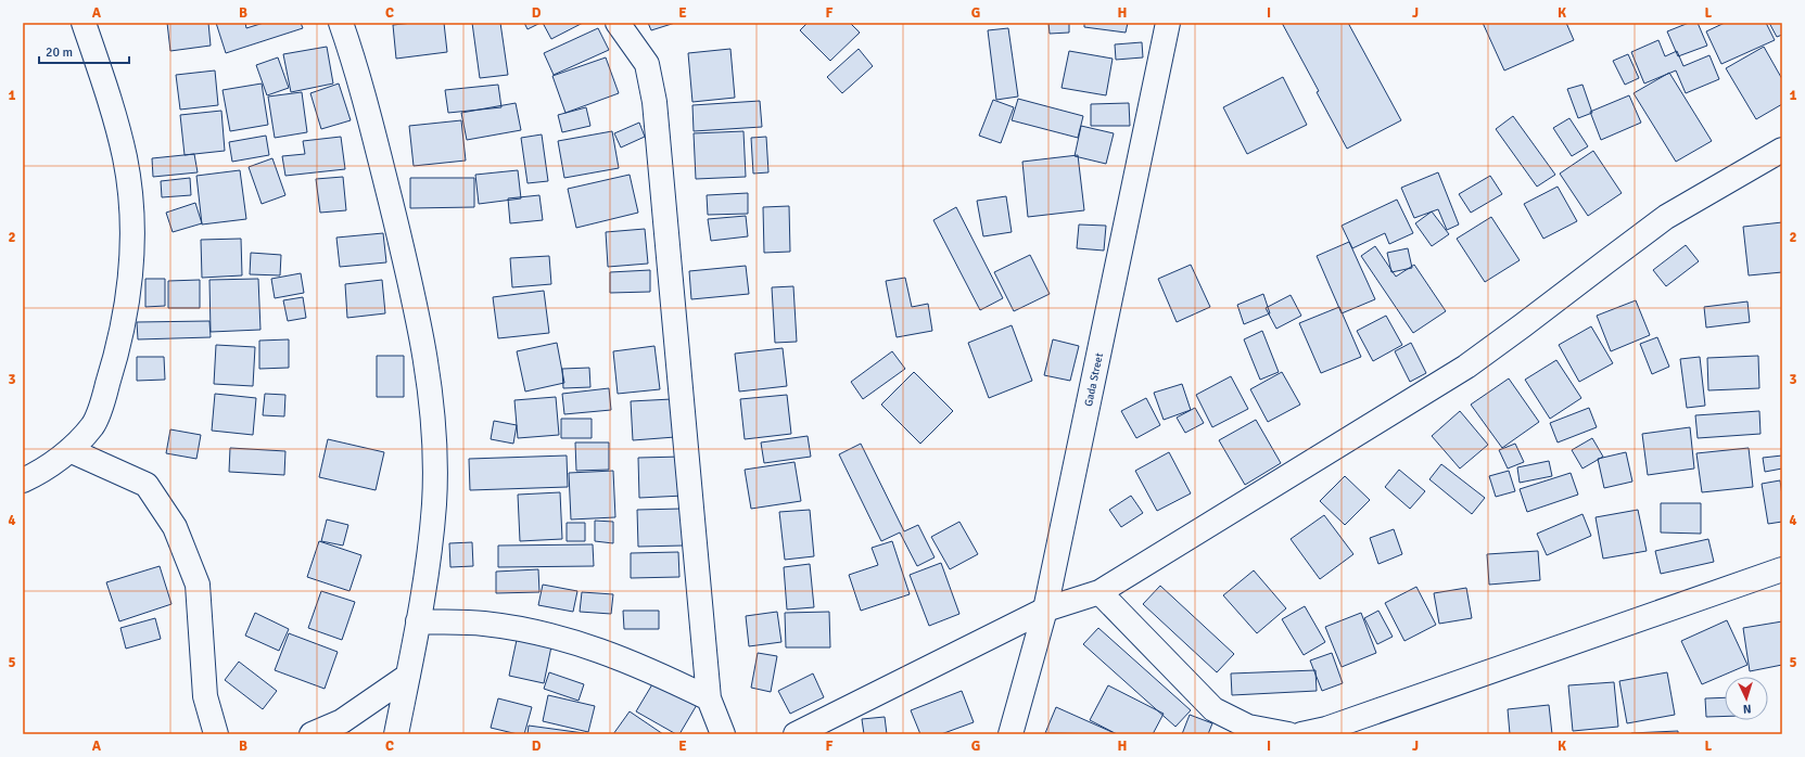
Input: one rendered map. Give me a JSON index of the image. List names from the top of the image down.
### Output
{
  "streets": {
    "street": ["Gada Street"]
  },
  "scale_bar": "20 m",
  "north": "bottom",
  "grid": {
    "columns": [
      "A",
      "B",
      "C",
      "D",
      "E",
      "F",
      "G",
      "H",
      "I",
      "J",
      "K",
      "L"
    ],
    "rows": [
      "1",
      "2",
      "3",
      "4",
      "5"
    ]
  }
}
